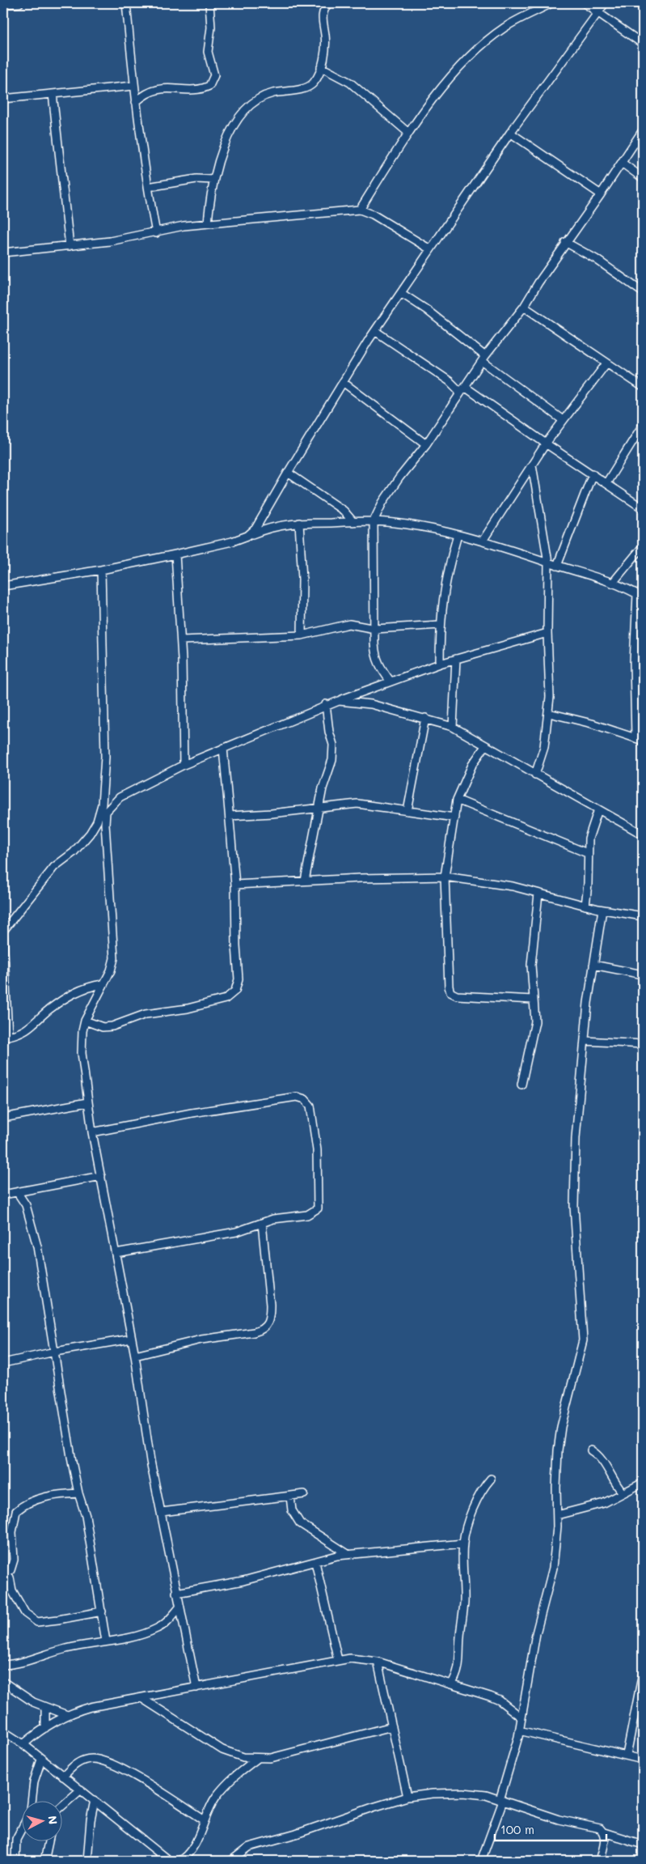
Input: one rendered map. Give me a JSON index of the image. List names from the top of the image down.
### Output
{
  "scale_bar": "100 m",
  "north": "right"
}
